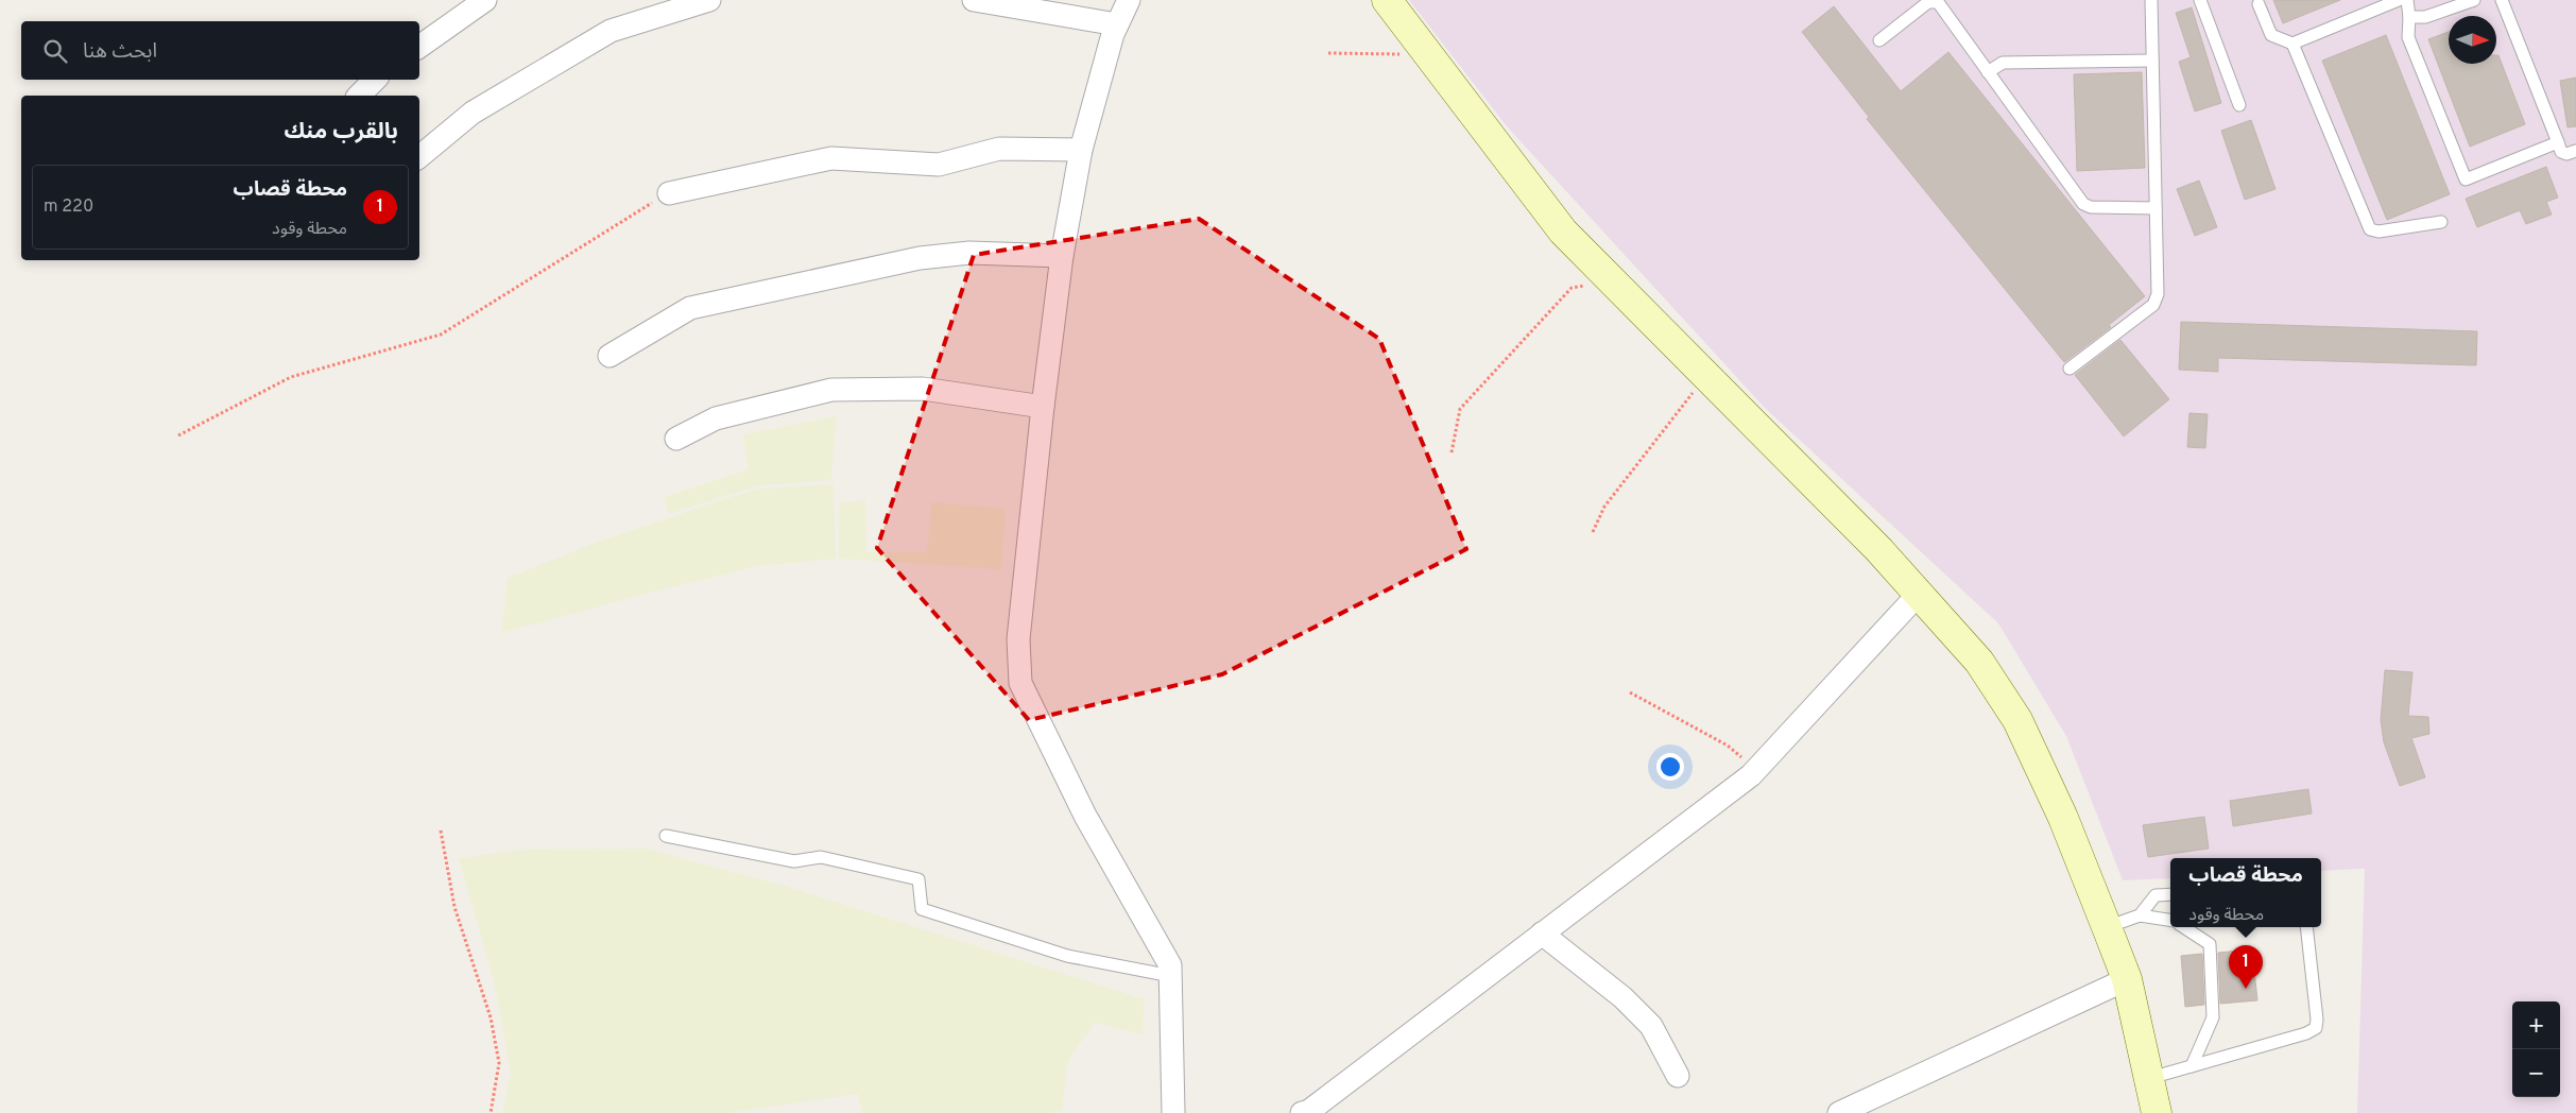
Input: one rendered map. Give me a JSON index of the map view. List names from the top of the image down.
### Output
{
  "north": "right",
  "page": {
    "search": "ابحث هنا",
    "heading": "بالقرب منك",
    "list": [
      {
        "mark": "1",
        "name": "محطة قصاب",
        "note": "محطة وقود",
        "value": "220 m"
      }
    ],
    "popup": ["محطة قصاب", "محطة وقود"],
    "pins": "1",
    "map_buttons": ["+", "−"]
  }
}
